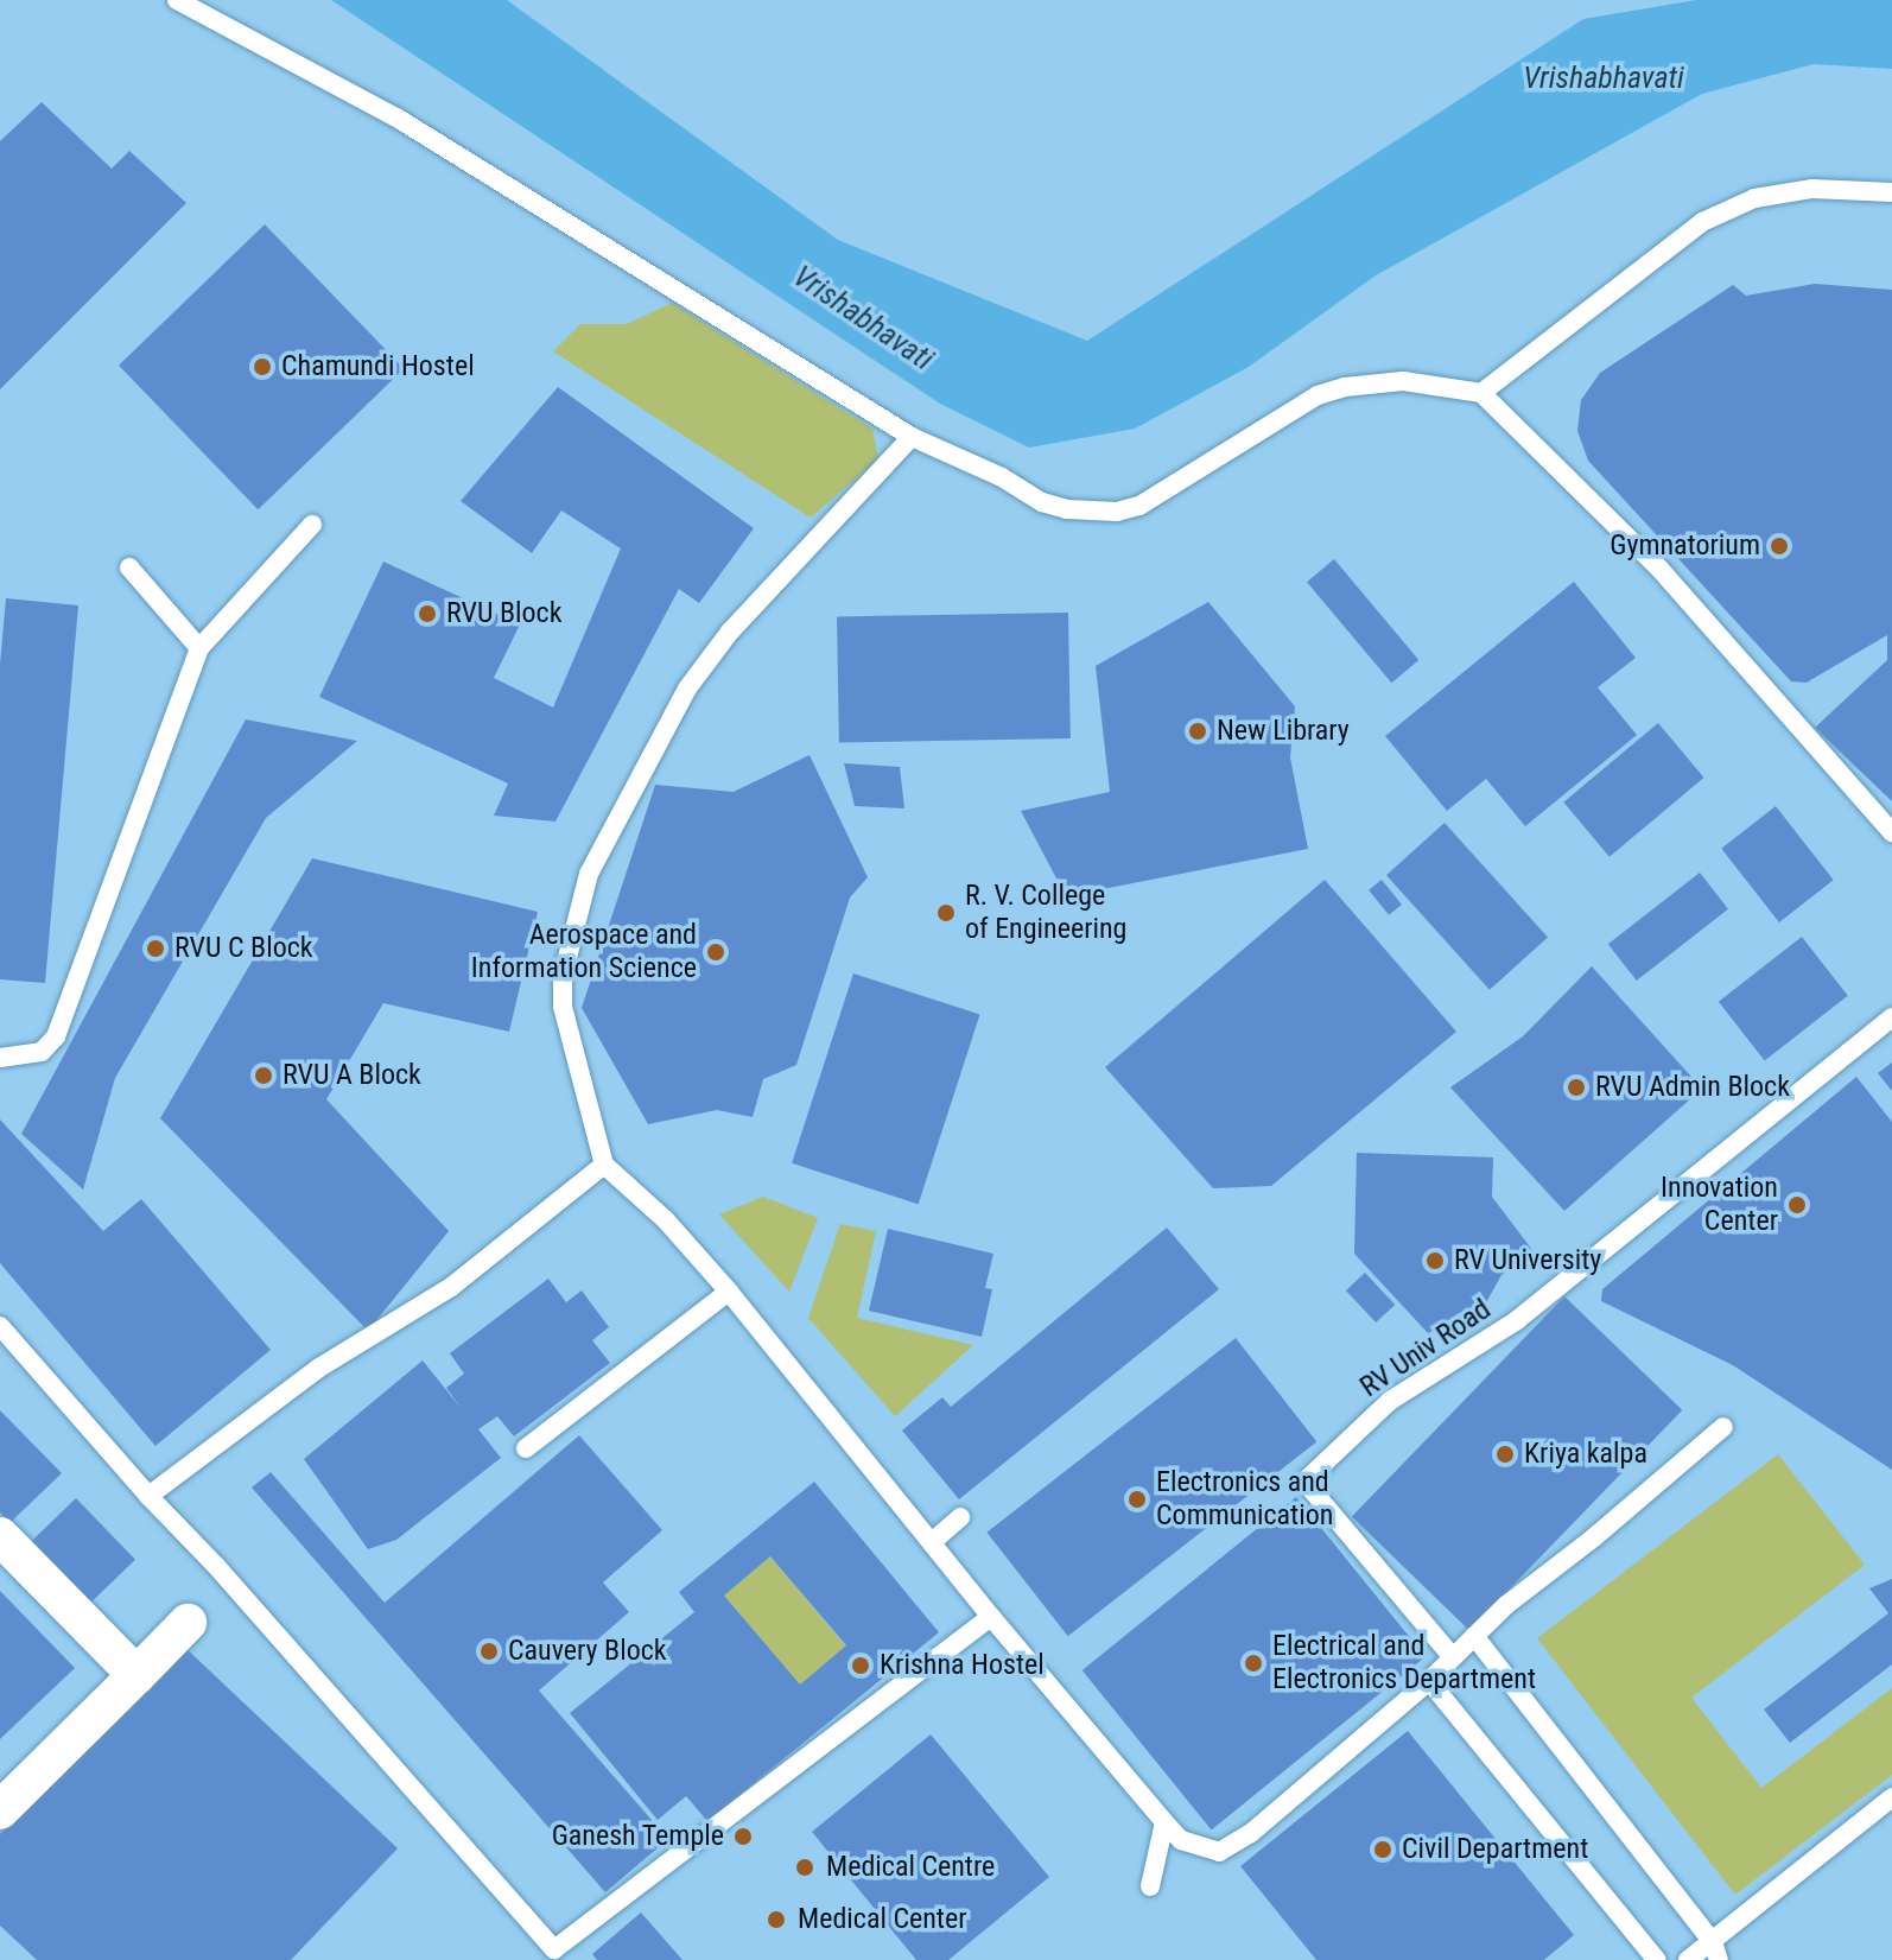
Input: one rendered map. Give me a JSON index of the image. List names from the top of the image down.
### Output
{
  "streets": {
    "lane": ["RV Univ Road"]
  },
  "water": ["Vrishabhavati"],
  "places": [
    "Chamundi Hostel",
    "Gymnatorium",
    "RVU Block",
    "New Library",
    "R. V. College of Engineering",
    "RVU C Block",
    "Aerospace and Information Science",
    "RVU A Block",
    "RVU Admin Block",
    "Innovation Center",
    "RV University",
    "Kriya kalpa",
    "Electronics and Communication",
    "Cauvery Block",
    "Electrical and Electronics Department",
    "Krishna Hostel",
    "Ganesh Temple",
    "Civil Department",
    "Medical Centre",
    "Medical Center"
  ]
}
